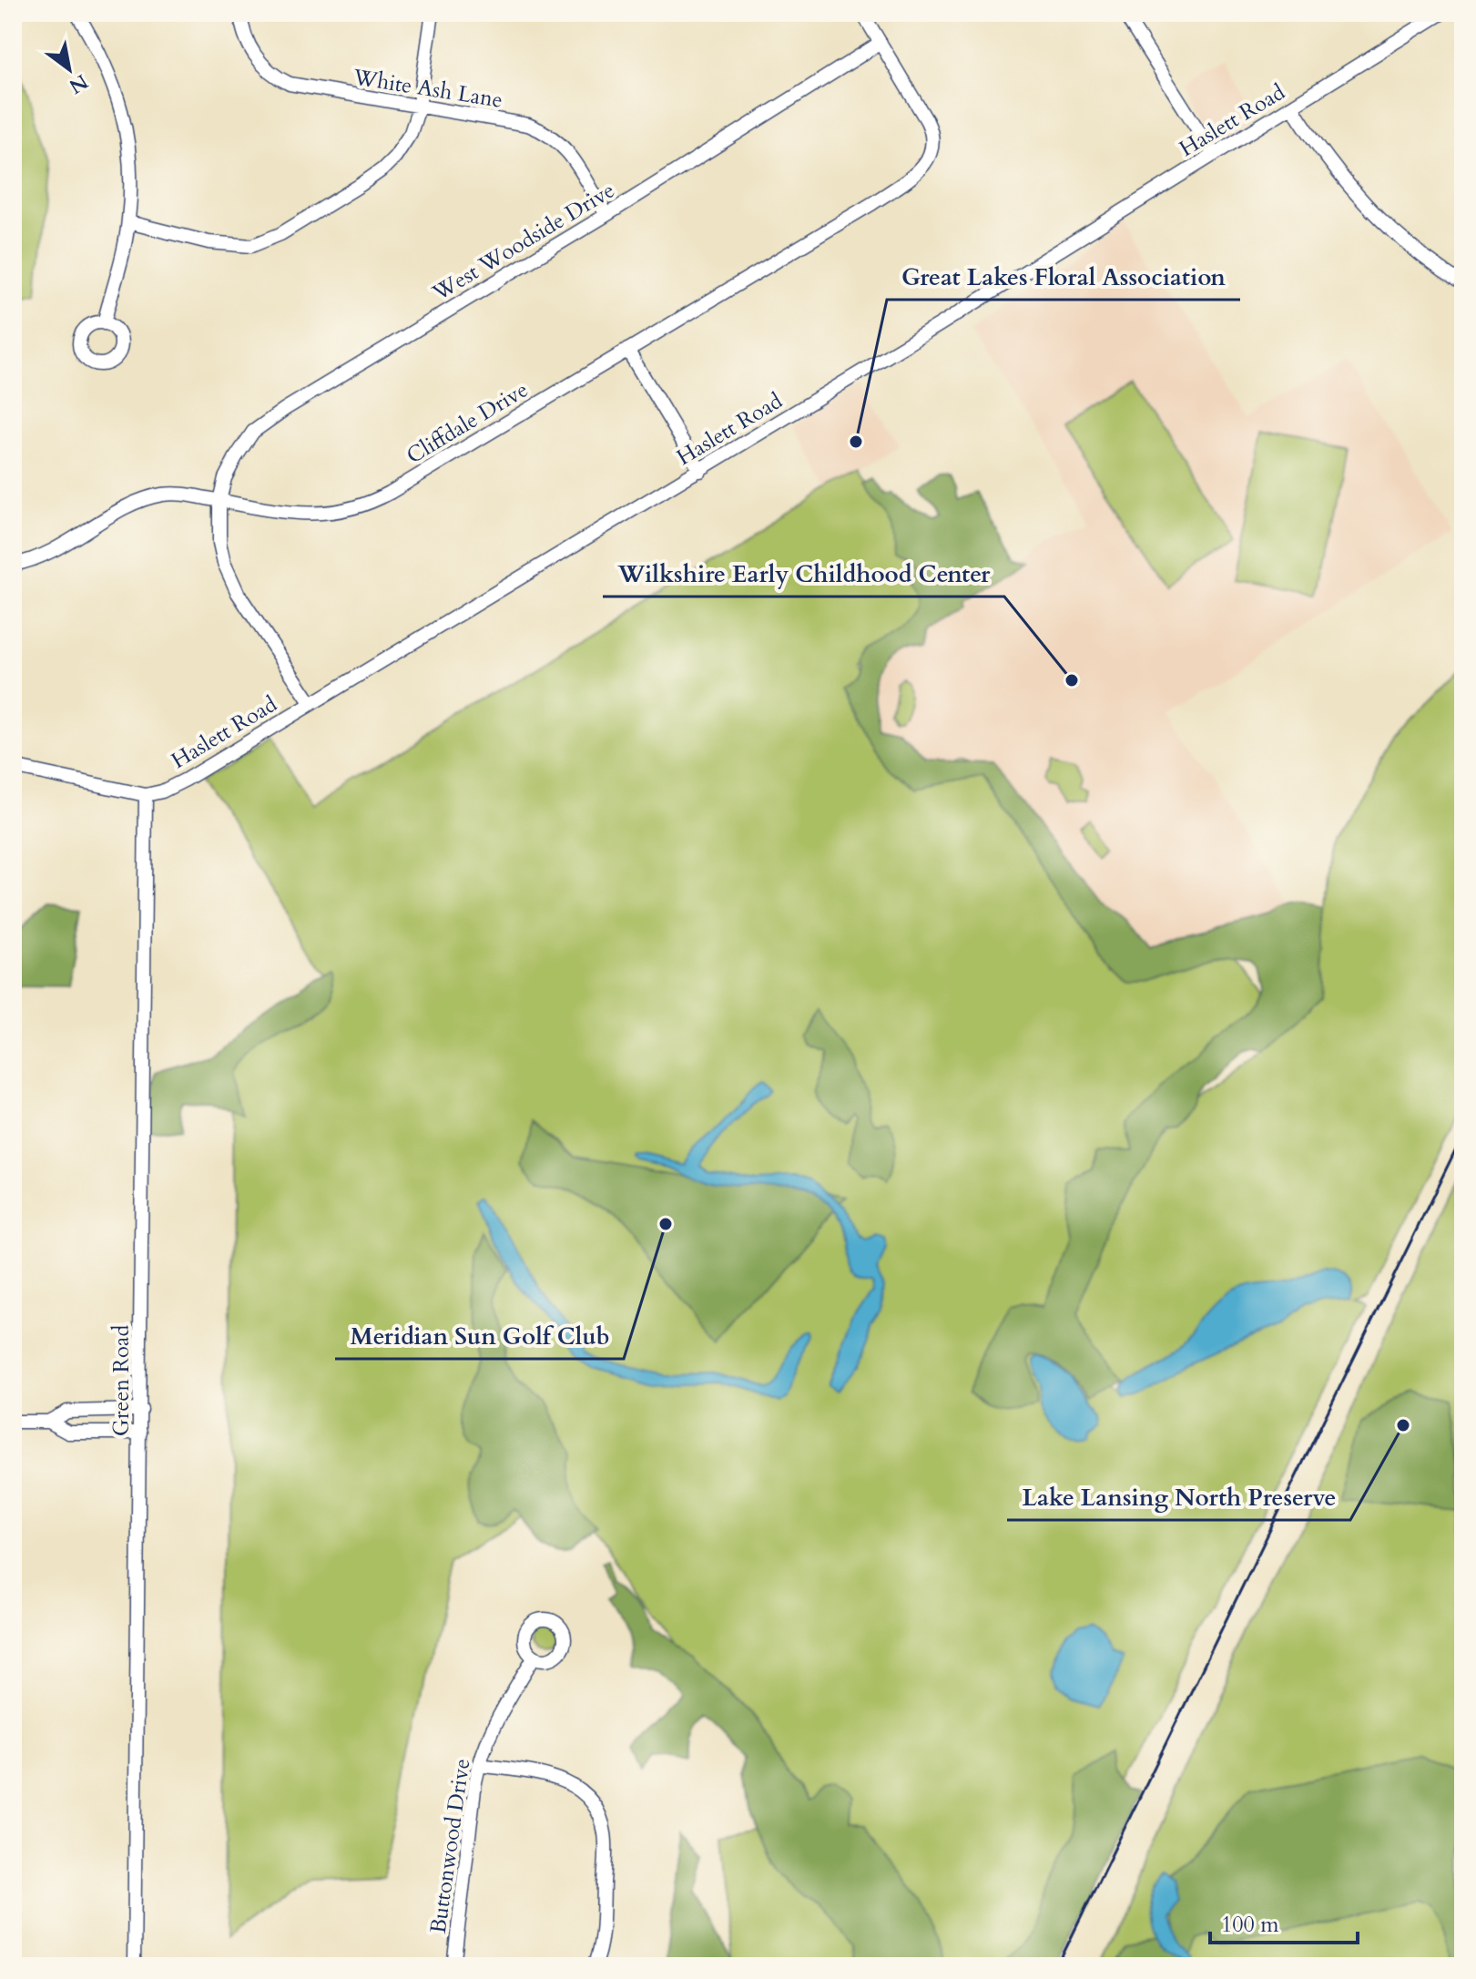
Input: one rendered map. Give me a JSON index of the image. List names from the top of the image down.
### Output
{
  "streets": {
    "street": [
      "White Ash Lane",
      "Haslett Road",
      "West Woodside Drive",
      "Cliffdale Drive",
      "Green Road",
      "Buttonwood Drive"
    ]
  },
  "crossings": [
    ["White Ash Lane", "West Woodside Drive"],
    ["Haslett Road", "West Woodside Drive"],
    ["Haslett Road", "Green Road"],
    ["West Woodside Drive", "Cliffdale Drive"]
  ],
  "places": [
    "Great Lakes Floral Association",
    "Wilkshire Early Childhood Center",
    "Meridian Sun Golf Club",
    "Lake Lansing North Preserve"
  ],
  "scale_bar": "100 m",
  "north": "bottom right"
}
